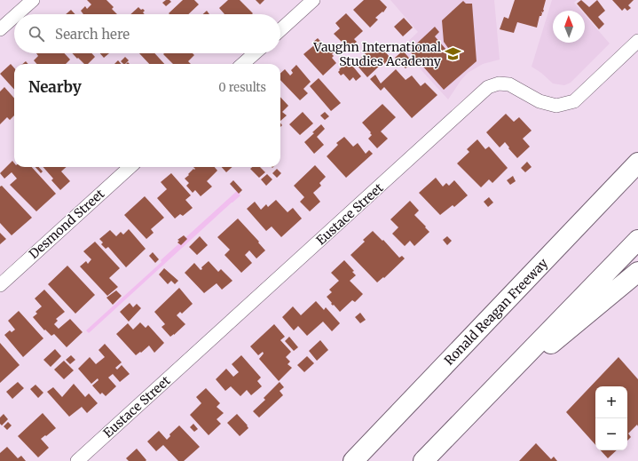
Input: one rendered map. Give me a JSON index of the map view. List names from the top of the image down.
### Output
{
  "streets": {
    "highway": ["Ronald Reagan Freeway"],
    "street": ["Eustace Street", "Desmond Street"]
  },
  "places": {
    "school or university": ["Vaughn International Studies Academy"]
  },
  "north": "top",
  "page": {
    "search": "Search here",
    "heading": ["Nearby", "0 results"],
    "map_buttons": ["+", "−"]
  }
}
